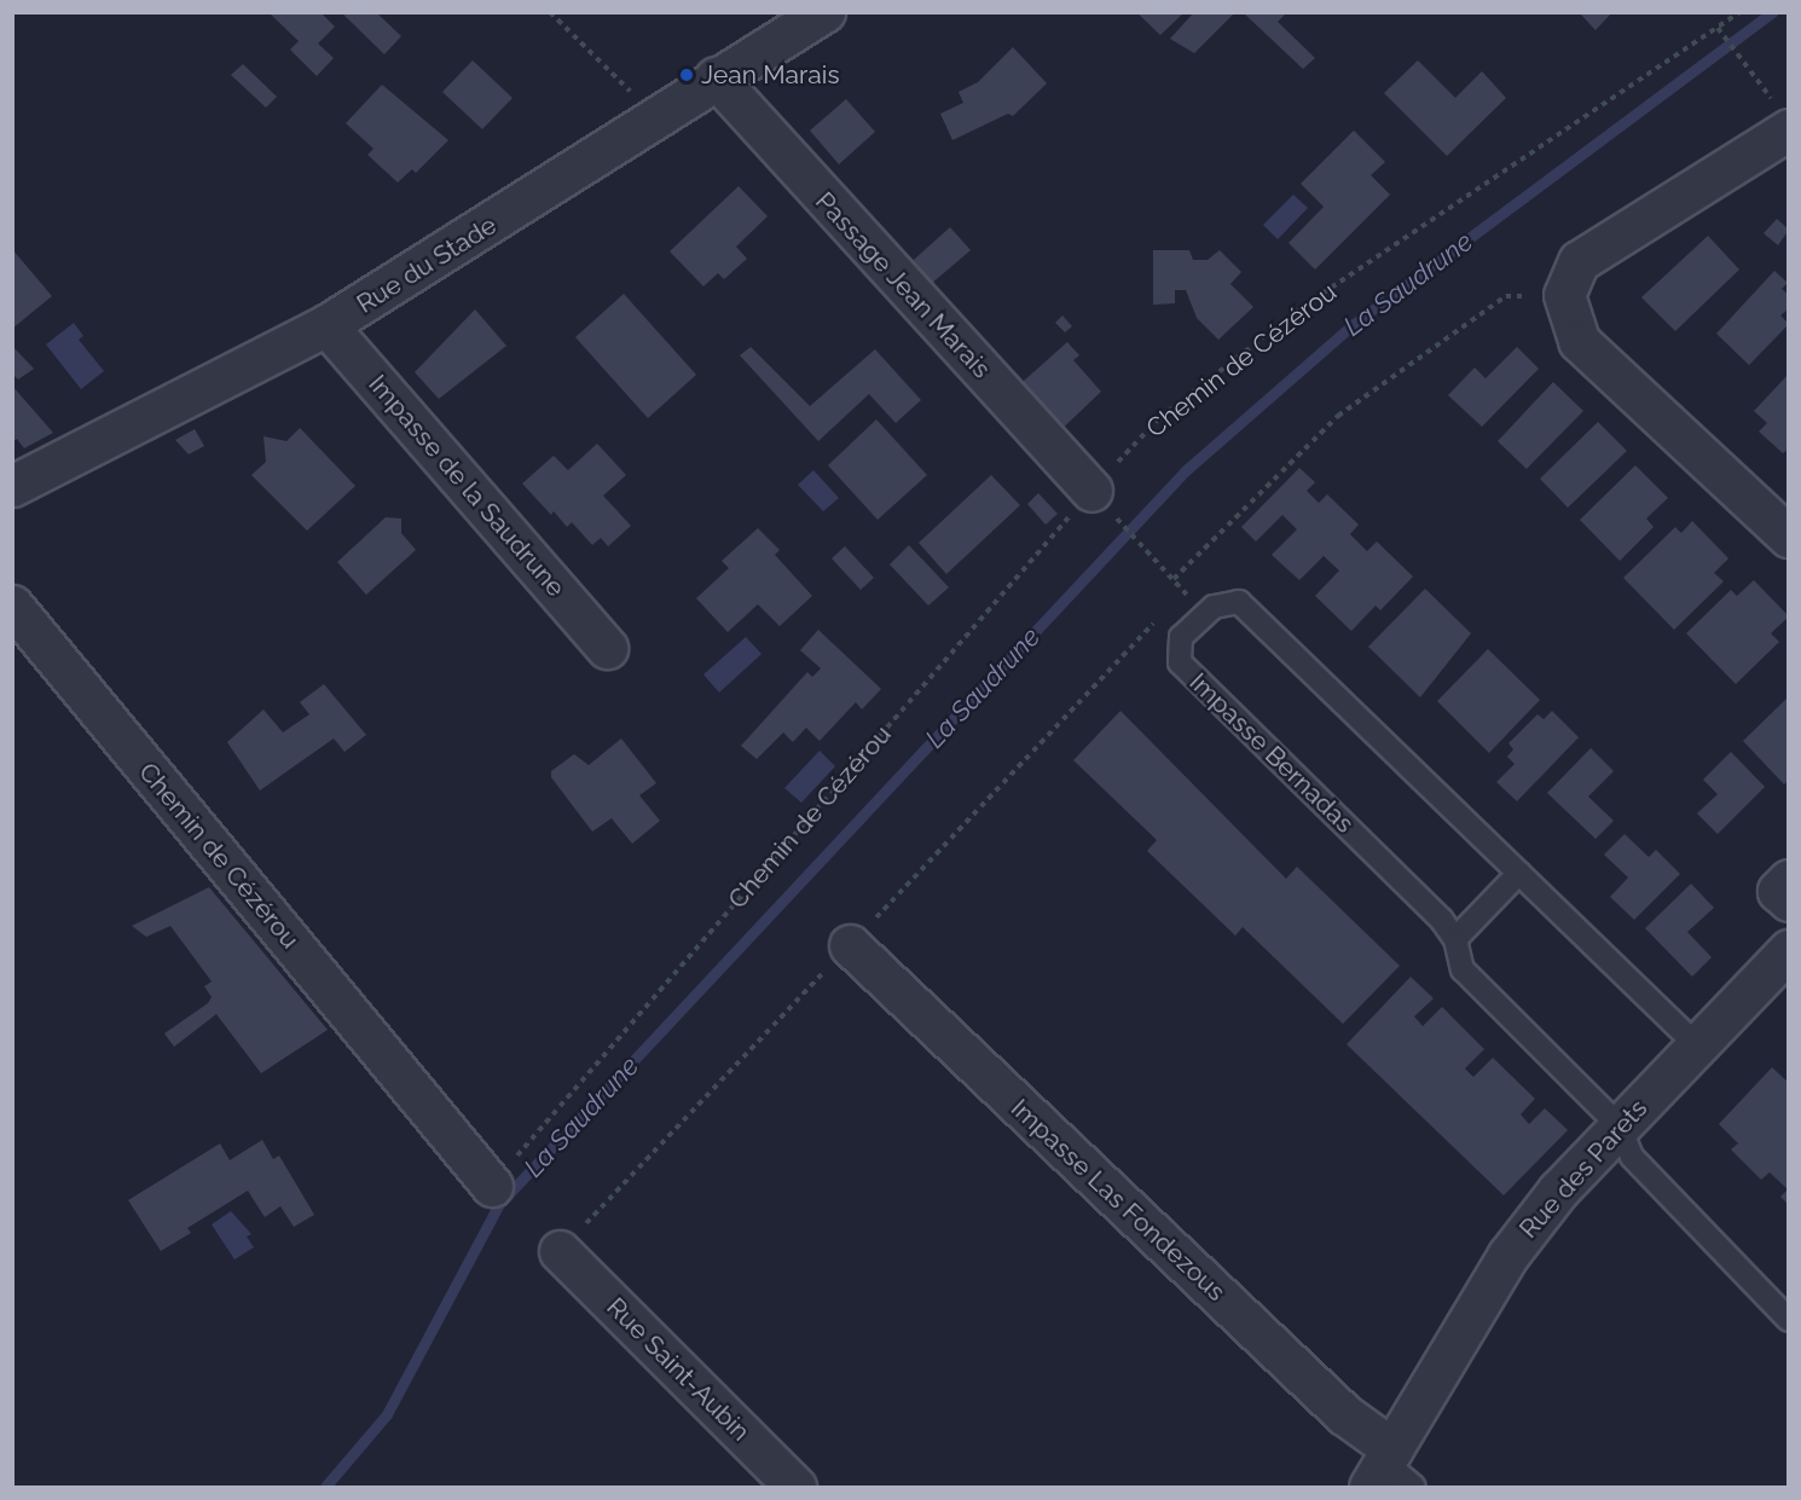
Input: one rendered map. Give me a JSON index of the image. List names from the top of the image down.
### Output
{
  "streets": {
    "street": [
      "Rue du Stade",
      "Passage Jean Marais",
      "Chemin de Cézérou",
      "Impasse de la Saudrune",
      "Rue des Parets",
      "Impasse Las Fondezous",
      "Rue Saint-Aubin"
    ],
    "lane": ["Impasse Bernadas"]
  },
  "crossings": [
    ["Rue du Stade", "Passage Jean Marais"],
    ["Rue du Stade", "Impasse de la Saudrune"],
    ["Passage Jean Marais", "Chemin de Cézérou"],
    ["Impasse Bernadas", "Rue des Parets"],
    ["Rue des Parets", "Impasse Las Fondezous"]
  ],
  "water": ["La Saudrune"],
  "places": ["Jean Marais"]
}
